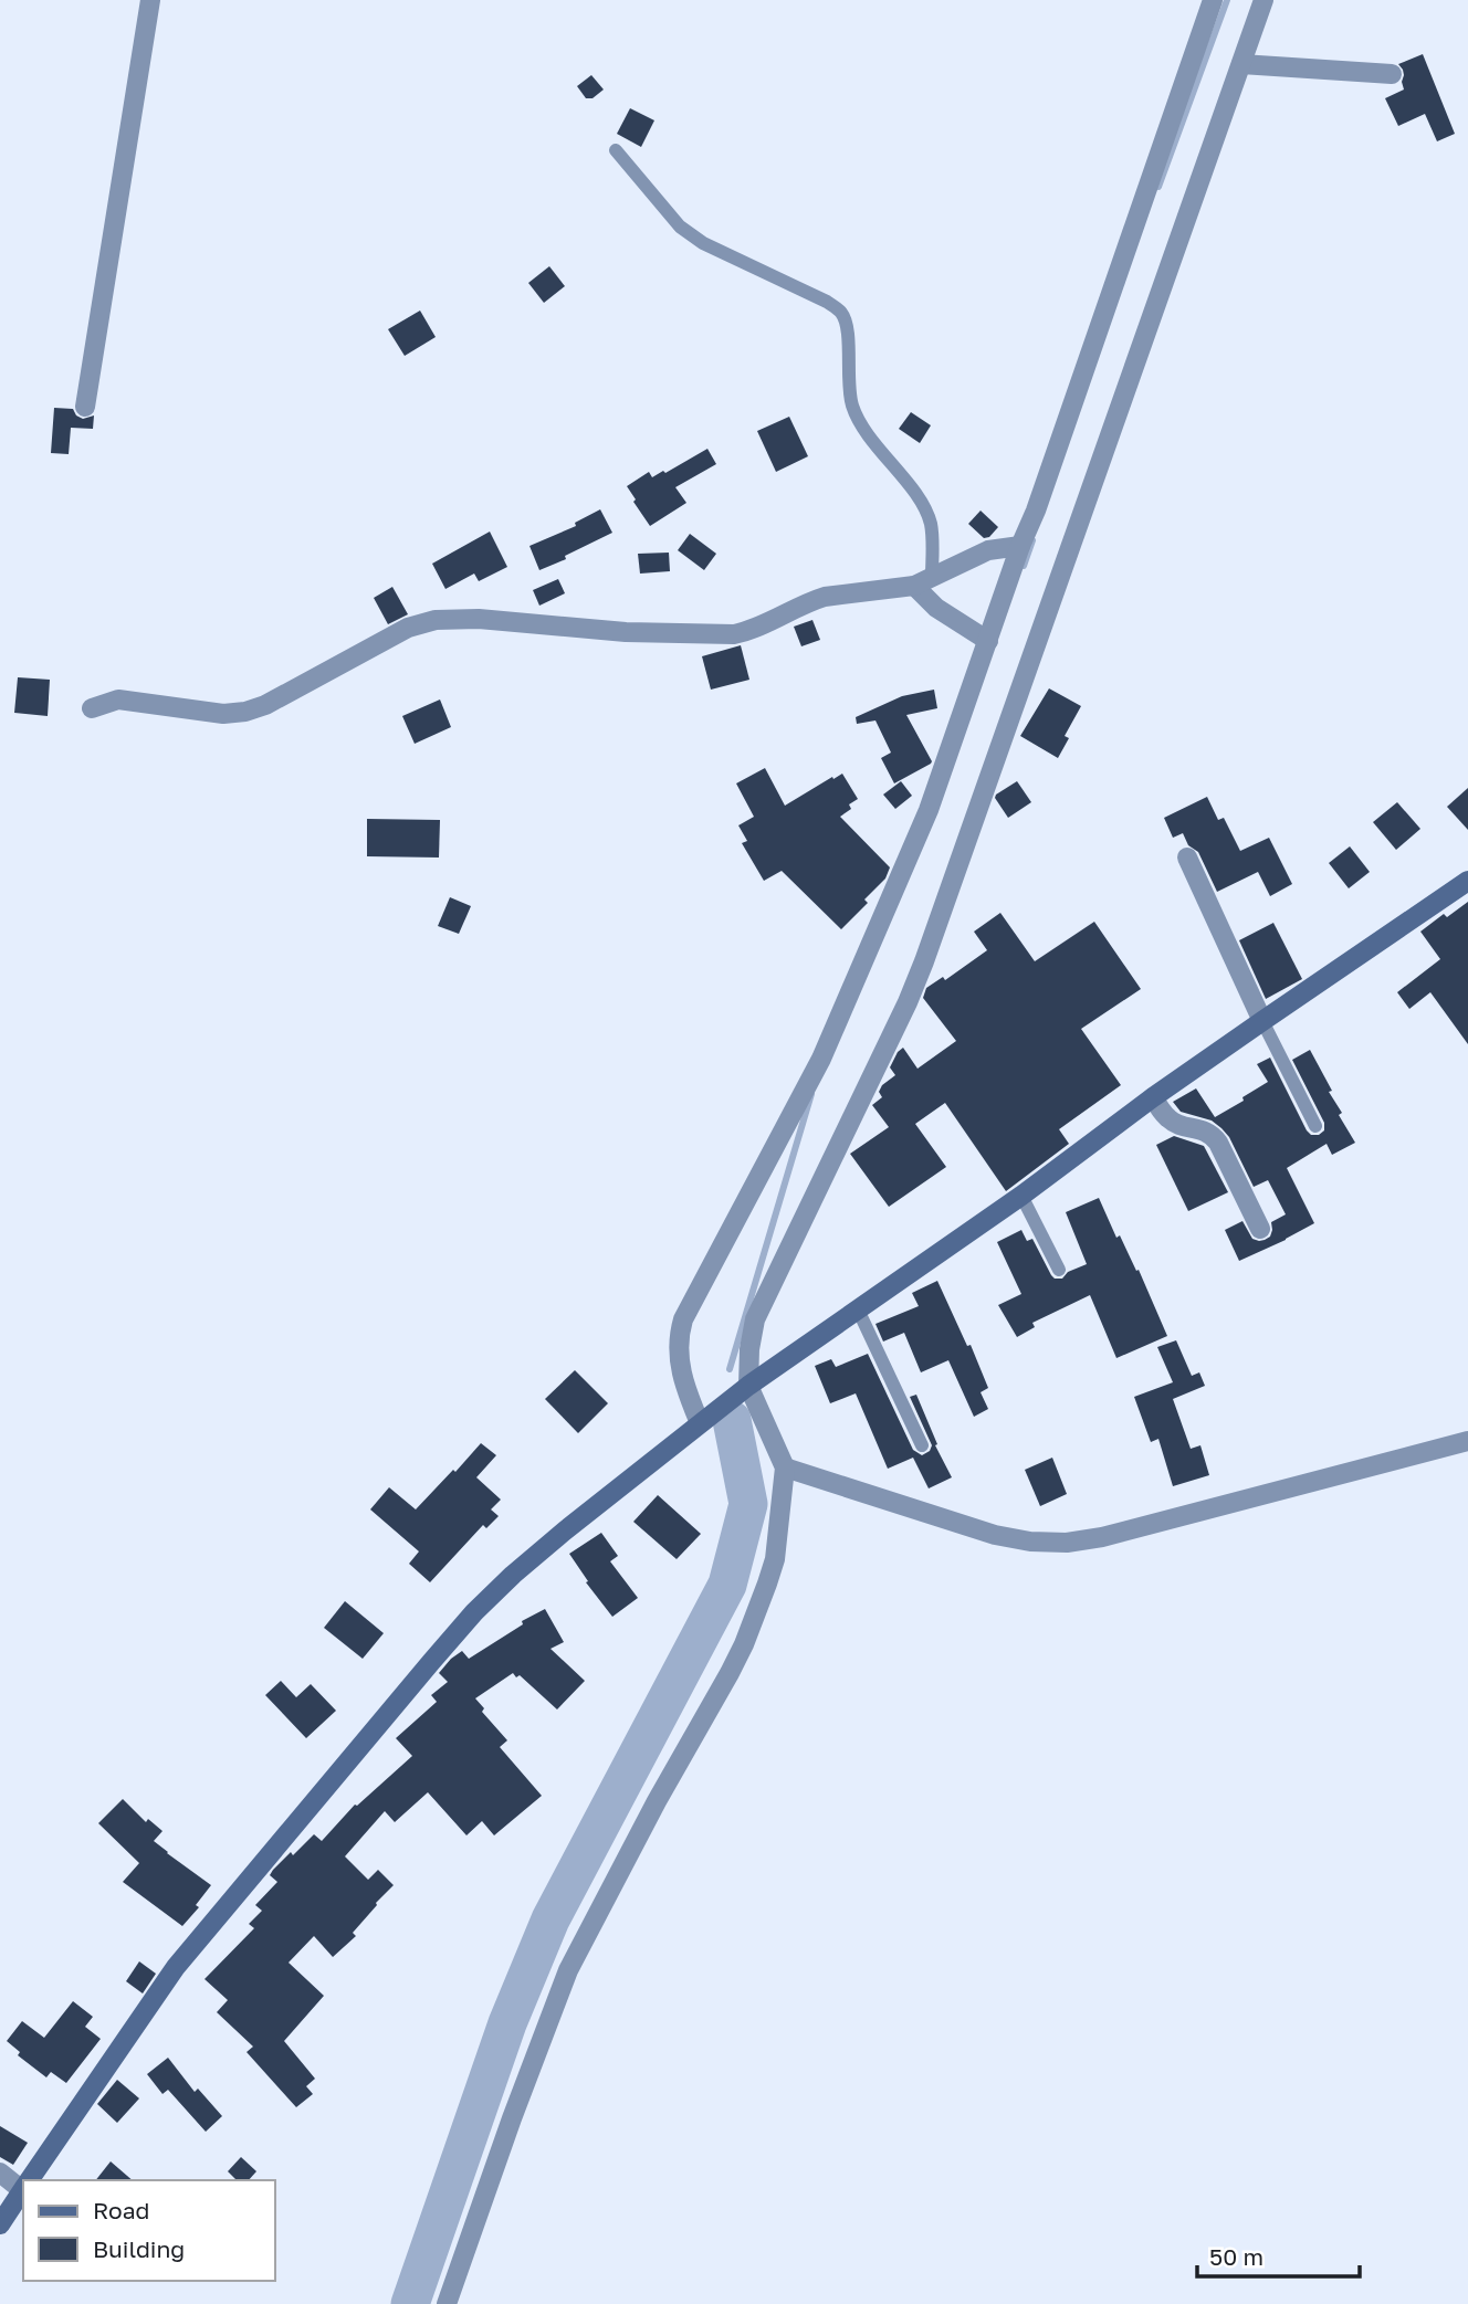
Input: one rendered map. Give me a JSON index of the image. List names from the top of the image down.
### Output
{
  "legend": ["Road", "Building"],
  "scale_bar": "50 m"
}
